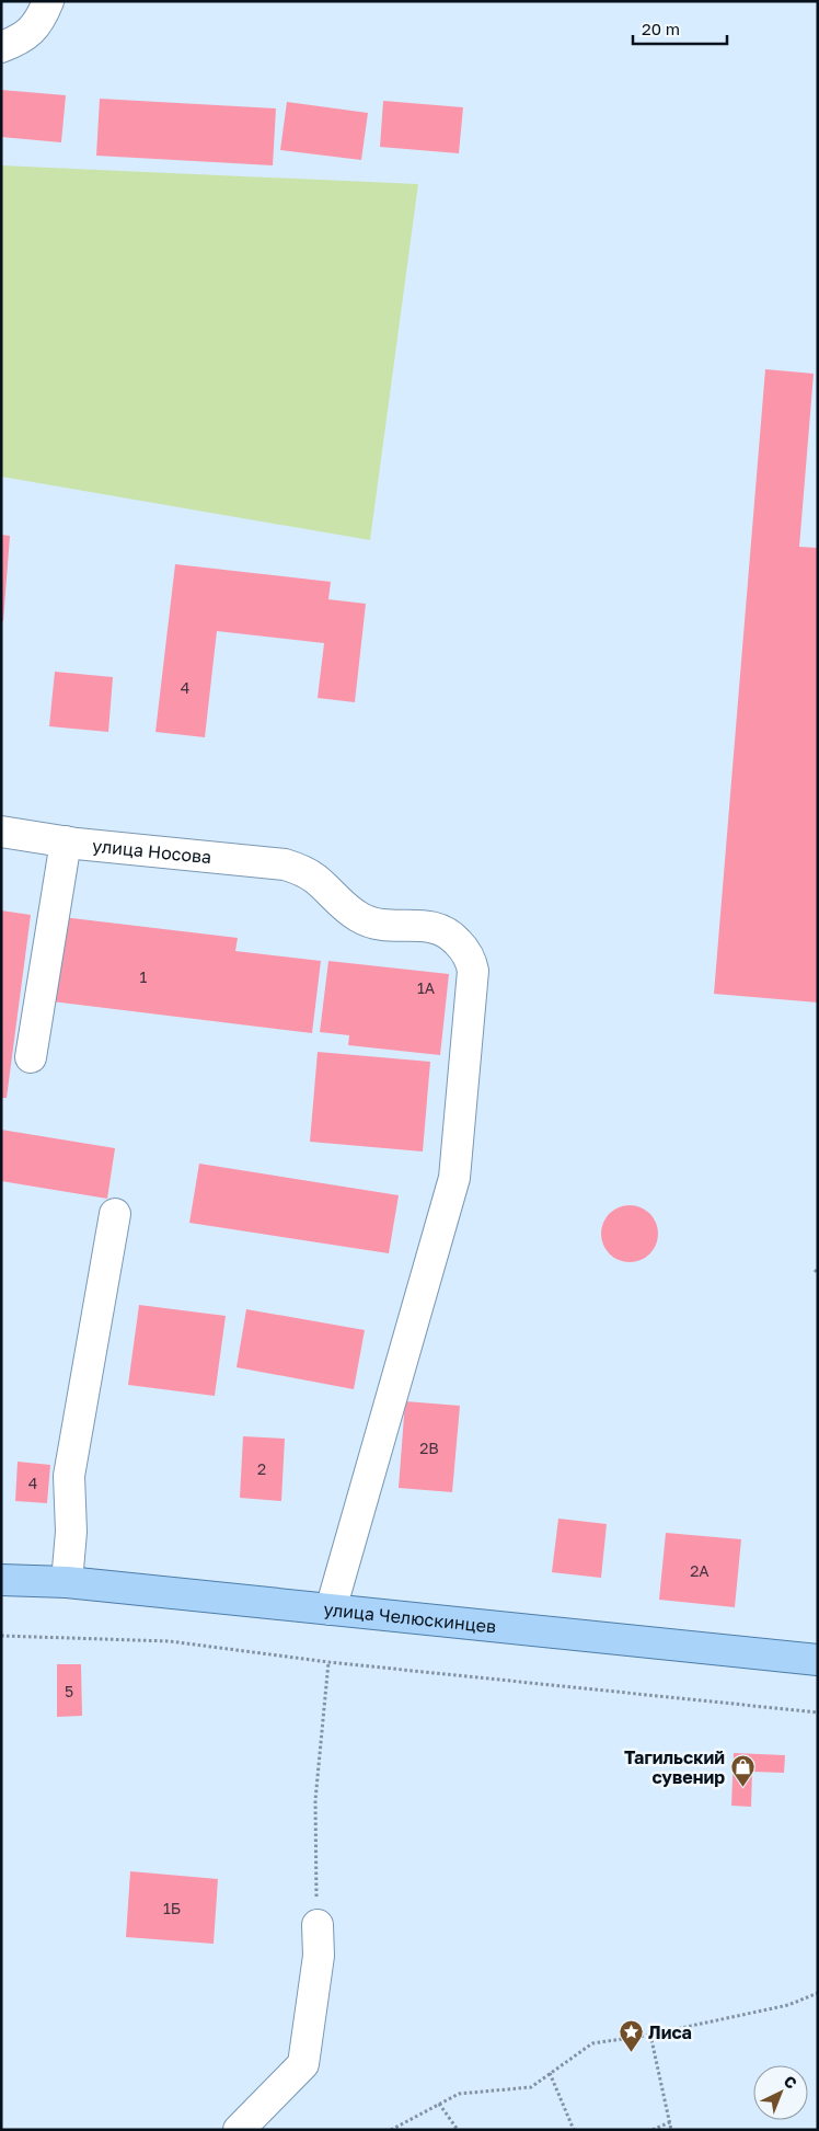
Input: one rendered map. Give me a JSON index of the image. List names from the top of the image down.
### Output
{
  "streets": {
    "main road": ["улица Челюскинцев"],
    "street": ["улица Носова"]
  },
  "crossings": [
    ["улица Носова", "улица Челюскинцев"]
  ],
  "places": {
    "shop": ["Тагильский сувенир"],
    "place": ["Лиса"]
  },
  "house_numbers": [
    "4",
    "1",
    "1А",
    "2В",
    "2",
    "4",
    "2А",
    "5",
    "1Б"
  ],
  "scale_bar": "20 m",
  "north": "top right"
}
